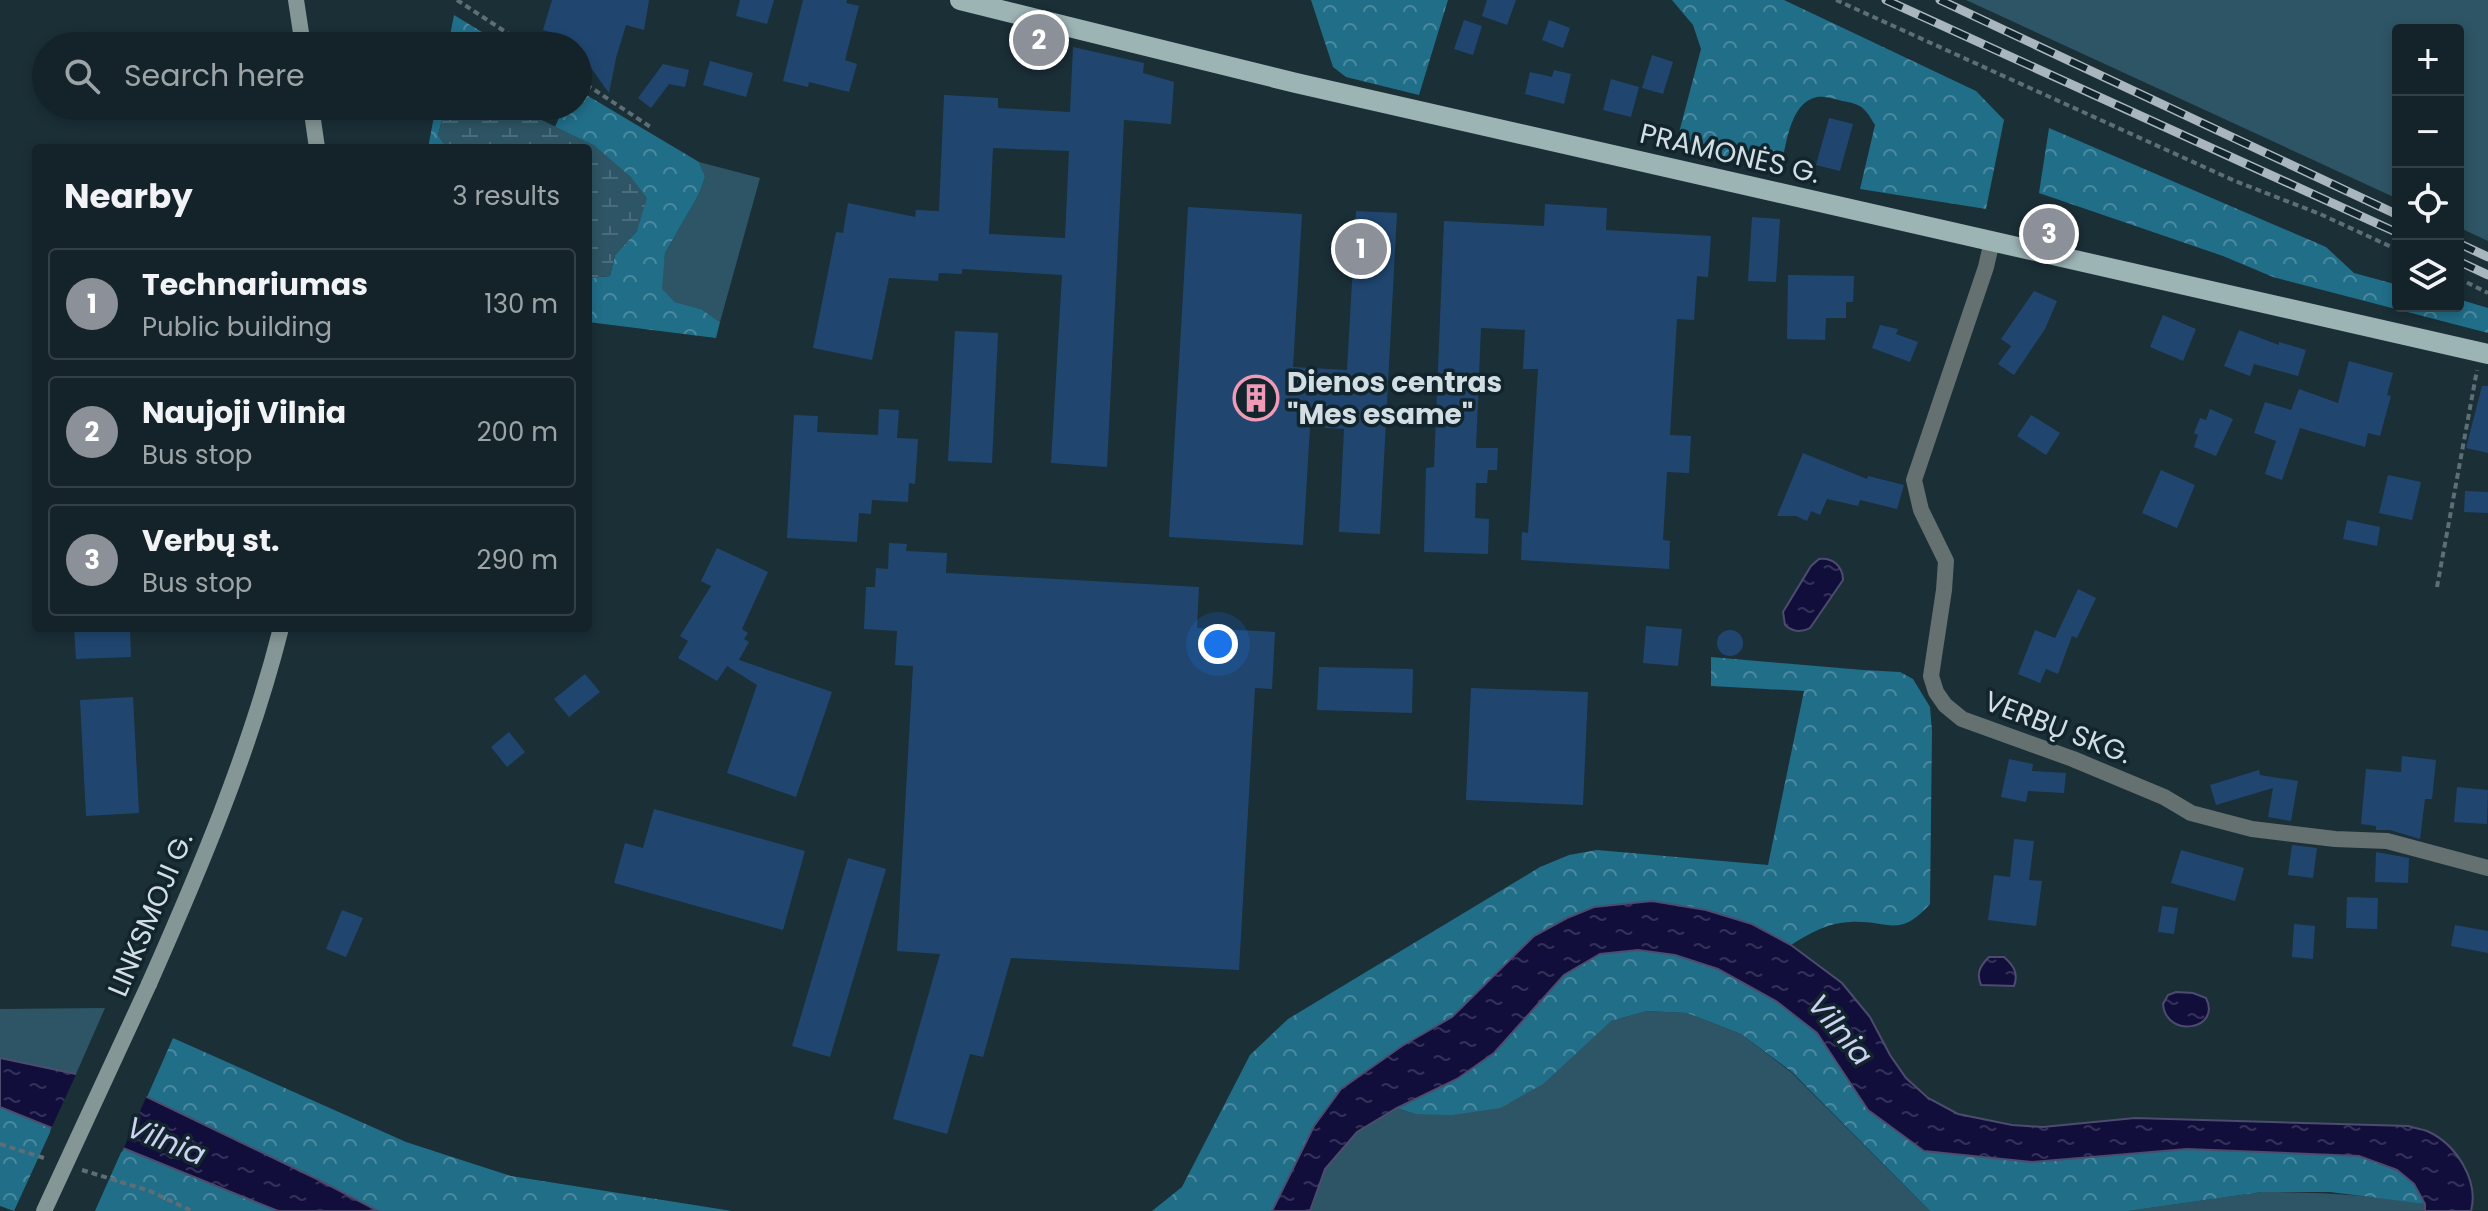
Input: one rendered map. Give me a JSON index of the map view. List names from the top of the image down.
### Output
{
  "streets": {
    "main road": ["PRAMONĖS G.", "LINKSMOJI G."],
    "street": ["VERBŲ SKG."]
  },
  "crossings": [
    ["PRAMONĖS G.", "VERBŲ SKG."]
  ],
  "water": ["Vilnia"],
  "places": {
    "building": ["Dienos centras \"Mes esame\""]
  },
  "page": {
    "pins": ["2", "3", "1"],
    "map_buttons": ["+", "−"],
    "search": "Search here",
    "heading": ["Nearby", "3 results"],
    "list": [
      {
        "mark": "1",
        "name": "Technariumas",
        "note": "Public building",
        "value": "130 m"
      },
      {
        "mark": "2",
        "name": "Naujoji Vilnia",
        "note": "Bus stop",
        "value": "200 m"
      },
      {
        "mark": "3",
        "name": "Verbų st.",
        "note": "Bus stop",
        "value": "290 m"
      }
    ]
  }
}
